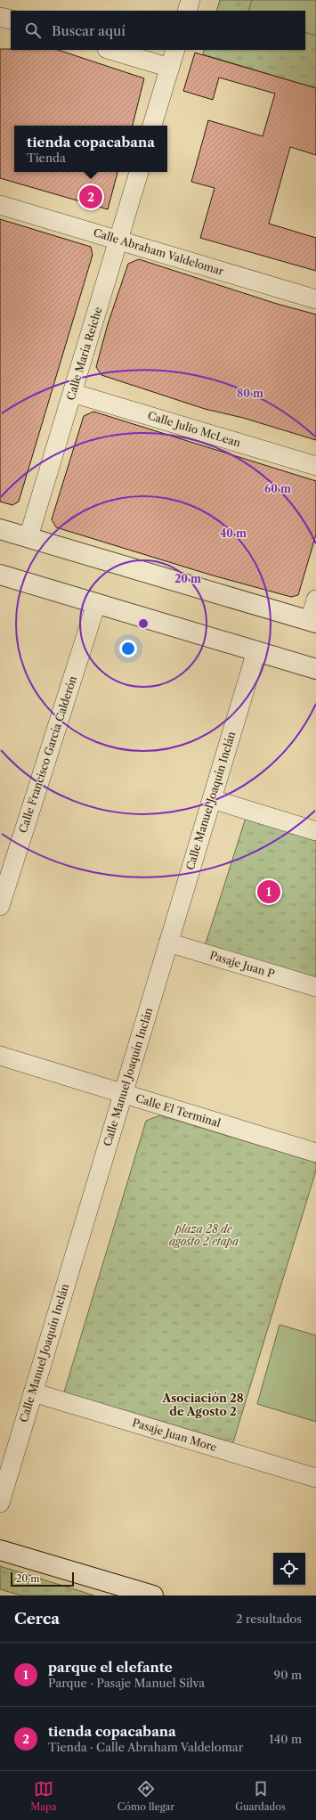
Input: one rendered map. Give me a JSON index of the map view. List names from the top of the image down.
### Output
{
  "streets": {
    "street": [
      "Calle Abraham Valdelomar",
      "Calle María Reiche",
      "Calle Julio McLean",
      "Calle Francisco García Calderón",
      "Calle Manuel Joaquín Inclán",
      "Pasaje Juan P",
      "Calle El Terminal",
      "Pasaje Juan More"
    ]
  },
  "crossings": [
    ["Calle Abraham Valdelomar", "Calle María Reiche"],
    ["Calle María Reiche", "Calle Julio McLean"],
    ["Calle Manuel Joaquín Inclán", "Pasaje Juan P"],
    ["Calle Manuel Joaquín Inclán", "Calle El Terminal"],
    ["Calle Manuel Joaquín Inclán", "Pasaje Juan More"]
  ],
  "districts": ["Asociación 28 de Agosto 2"],
  "parks": ["plaza 28 de agosto 2 etapa"],
  "scale_bar": "20 m",
  "page": {
    "search": "Buscar aquí",
    "popup": ["tienda copacabana", "Tienda"],
    "pins": ["2", "1"],
    "scale": "20 m",
    "heading": ["Cerca", "2 resultados"],
    "list": [
      {
        "mark": "1",
        "name": "parque el elefante",
        "note": "Parque · Pasaje Manuel Silva",
        "value": "90 m"
      },
      {
        "mark": "2",
        "name": "tienda copacabana",
        "note": "Tienda · Calle Abraham Valdelomar",
        "value": "140 m"
      }
    ],
    "nav": ["Mapa", "Cómo llegar", "Guardados"]
  },
  "rings": [
    "80 m",
    "60 m",
    "40 m",
    "20 m"
  ]
}
